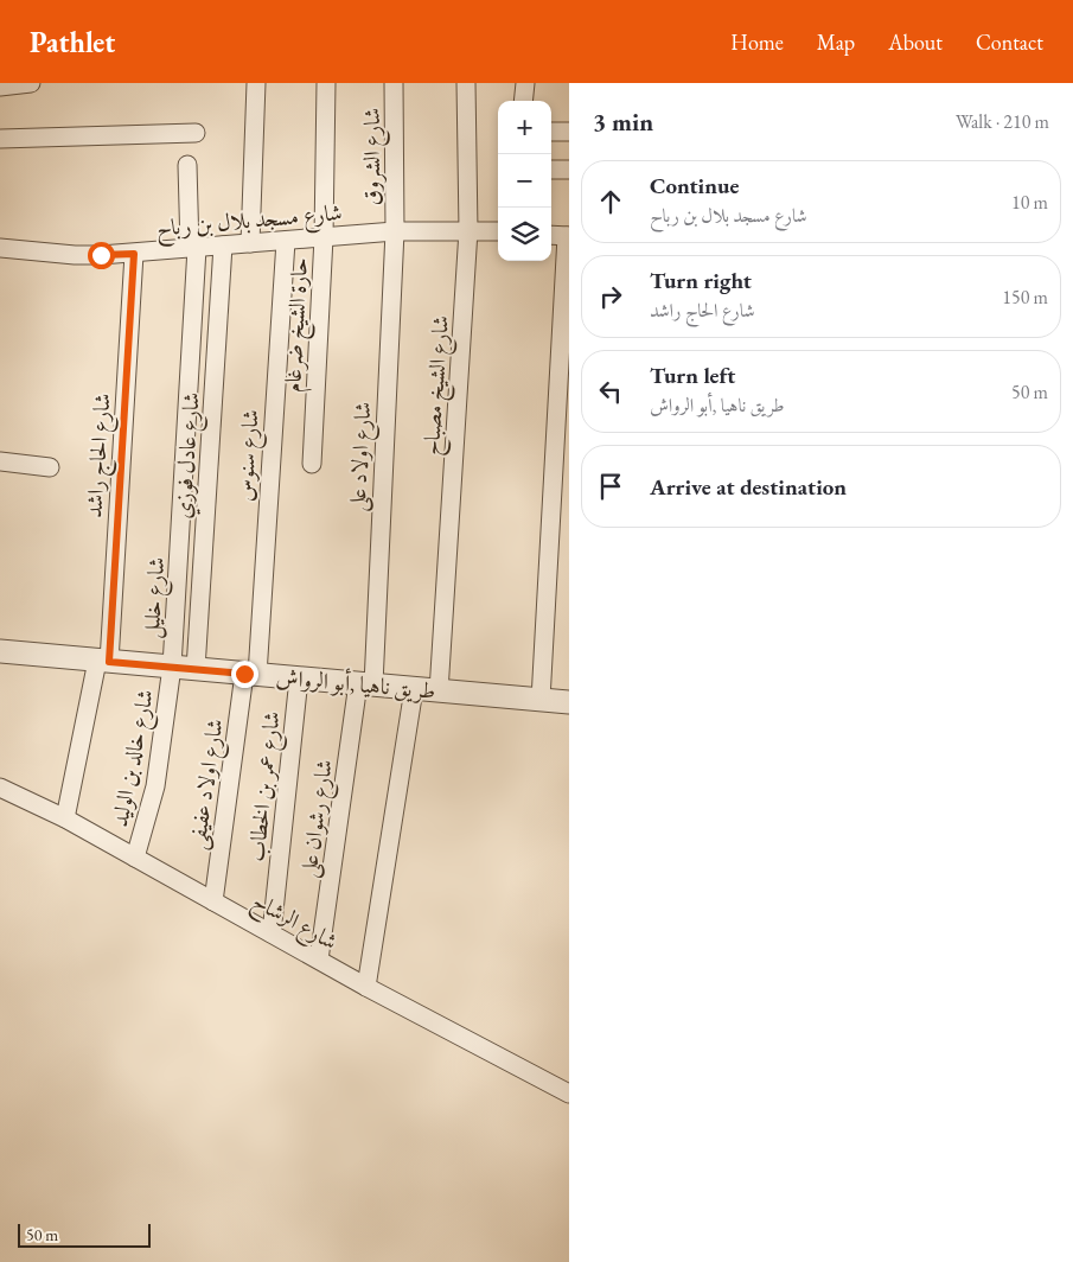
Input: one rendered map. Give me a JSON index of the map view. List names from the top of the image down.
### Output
{
  "streets": {
    "street": [
      "شارع الشروق",
      "شارع مسجد بلال بن رباح",
      "حارة الشيخ ضرغام",
      "شارع الشيخ مصباح",
      "شارع الحاج راشد",
      "شارع عادل فوزي",
      "شارع سنوس",
      "شارع اولاد على",
      "شارع خليل",
      "طريق ناهيا ,أبو الرواش",
      "شارع خالد بن الوليد",
      "شارع اولاد عفيفى",
      "شارع عمر بن الخطاب",
      "شارع رشوان على",
      "شارع الرشاح"
    ]
  },
  "crossings": [
    ["شارع الشروق", "شارع مسجد بلال بن رباح"],
    ["شارع الشروق", "شارع اولاد على"],
    ["شارع مسجد بلال بن رباح", "حارة الشيخ ضرغام"],
    ["شارع مسجد بلال بن رباح", "شارع الشيخ مصباح"],
    ["شارع مسجد بلال بن رباح", "شارع الحاج راشد"],
    ["شارع مسجد بلال بن رباح", "شارع عادل فوزي"],
    ["شارع مسجد بلال بن رباح", "شارع سنوس"],
    ["شارع مسجد بلال بن رباح", "شارع اولاد على"],
    ["شارع مسجد بلال بن رباح", "شارع خليل"],
    ["شارع الشيخ مصباح", "طريق ناهيا ,أبو الرواش"],
    ["شارع الحاج راشد", "طريق ناهيا ,أبو الرواش"],
    ["شارع الحاج راشد", "شارع الرشاح"],
    ["شارع عادل فوزي", "طريق ناهيا ,أبو الرواش"],
    ["شارع سنوس", "طريق ناهيا ,أبو الرواش"],
    ["شارع سنوس", "شارع اولاد عفيفى"],
    ["شارع اولاد على", "طريق ناهيا ,أبو الرواش"],
    ["شارع اولاد على", "شارع رشوان على"],
    ["شارع خليل", "طريق ناهيا ,أبو الرواش"],
    ["شارع خليل", "شارع خالد بن الوليد"],
    ["طريق ناهيا ,أبو الرواش", "شارع خالد بن الوليد"],
    ["طريق ناهيا ,أبو الرواش", "شارع اولاد عفيفى"],
    ["طريق ناهيا ,أبو الرواش", "شارع عمر بن الخطاب"],
    ["طريق ناهيا ,أبو الرواش", "شارع رشوان على"],
    ["شارع خالد بن الوليد", "شارع الرشاح"],
    ["شارع اولاد عفيفى", "شارع الرشاح"],
    ["شارع عمر بن الخطاب", "شارع الرشاح"],
    ["شارع رشوان على", "شارع الرشاح"]
  ],
  "scale_bar": "50 m",
  "page": {
    "header": "Pathlet",
    "nav": [
      "Home",
      "Map",
      "About",
      "Contact"
    ],
    "heading": ["3 min", "Walk · 210 m"],
    "map_buttons": ["+", "−"],
    "list": [
      ["Continue", "شارع مسجد بلال بن رباح", "10 m"],
      ["Turn right", "شارع الحاج راشد", "150 m"],
      ["Turn left", "طريق ناهيا ,أبو الرواش", "50 m"],
      "Arrive at destination"
    ],
    "scale": "50 m"
  }
}
